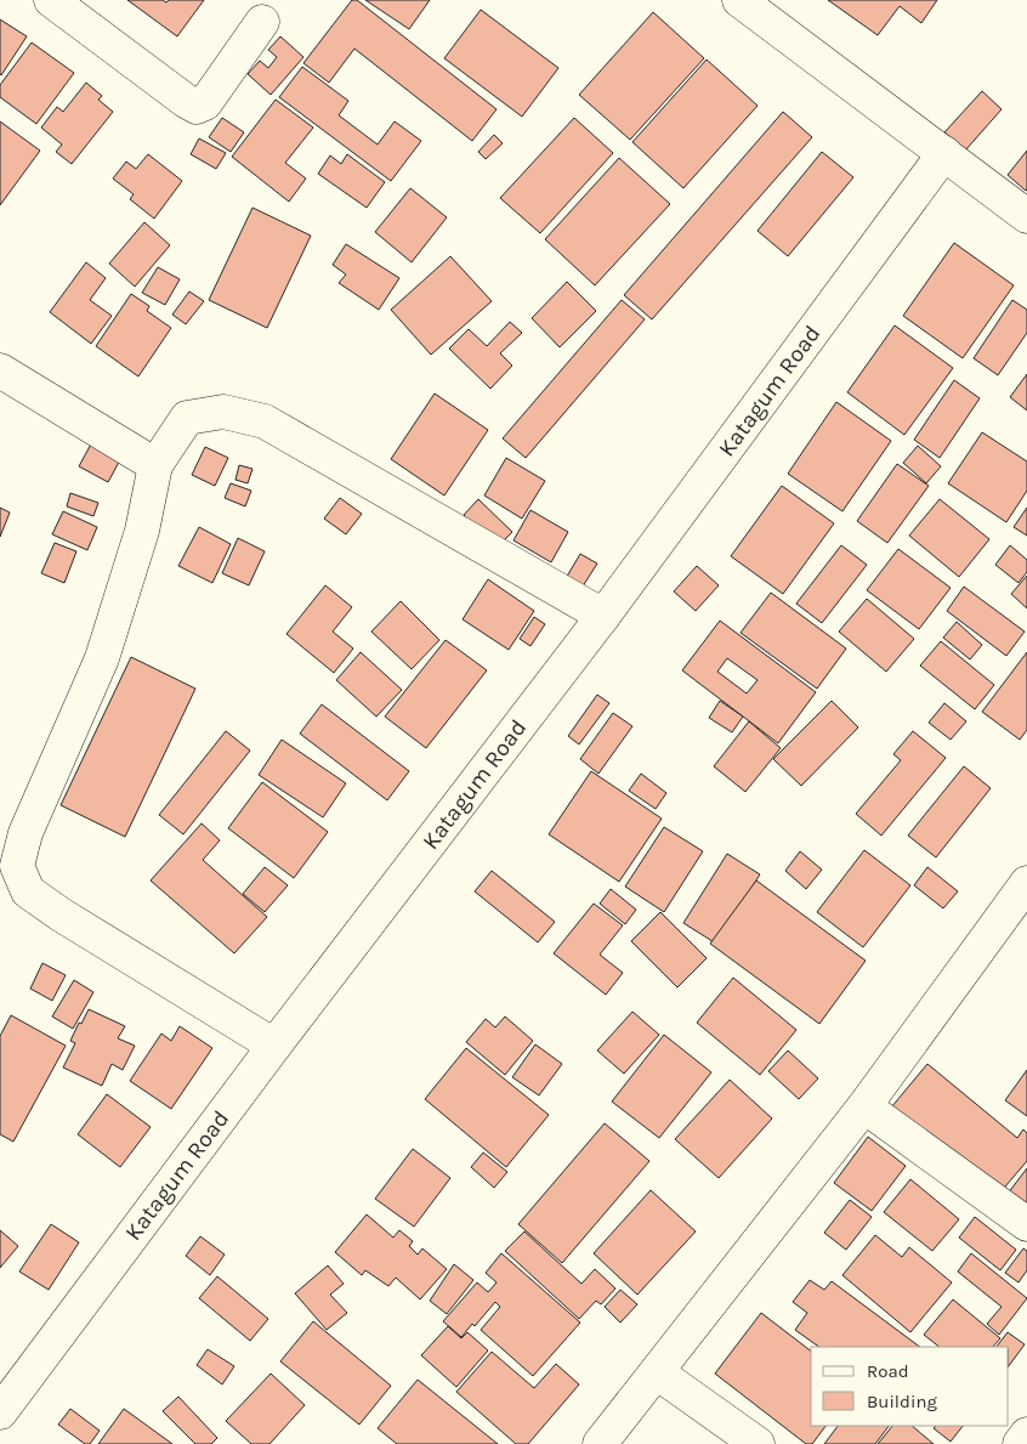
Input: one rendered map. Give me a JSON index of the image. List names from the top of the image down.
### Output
{
  "streets": {
    "street": ["Katagum Road"]
  },
  "legend": ["Road", "Building"]
}
